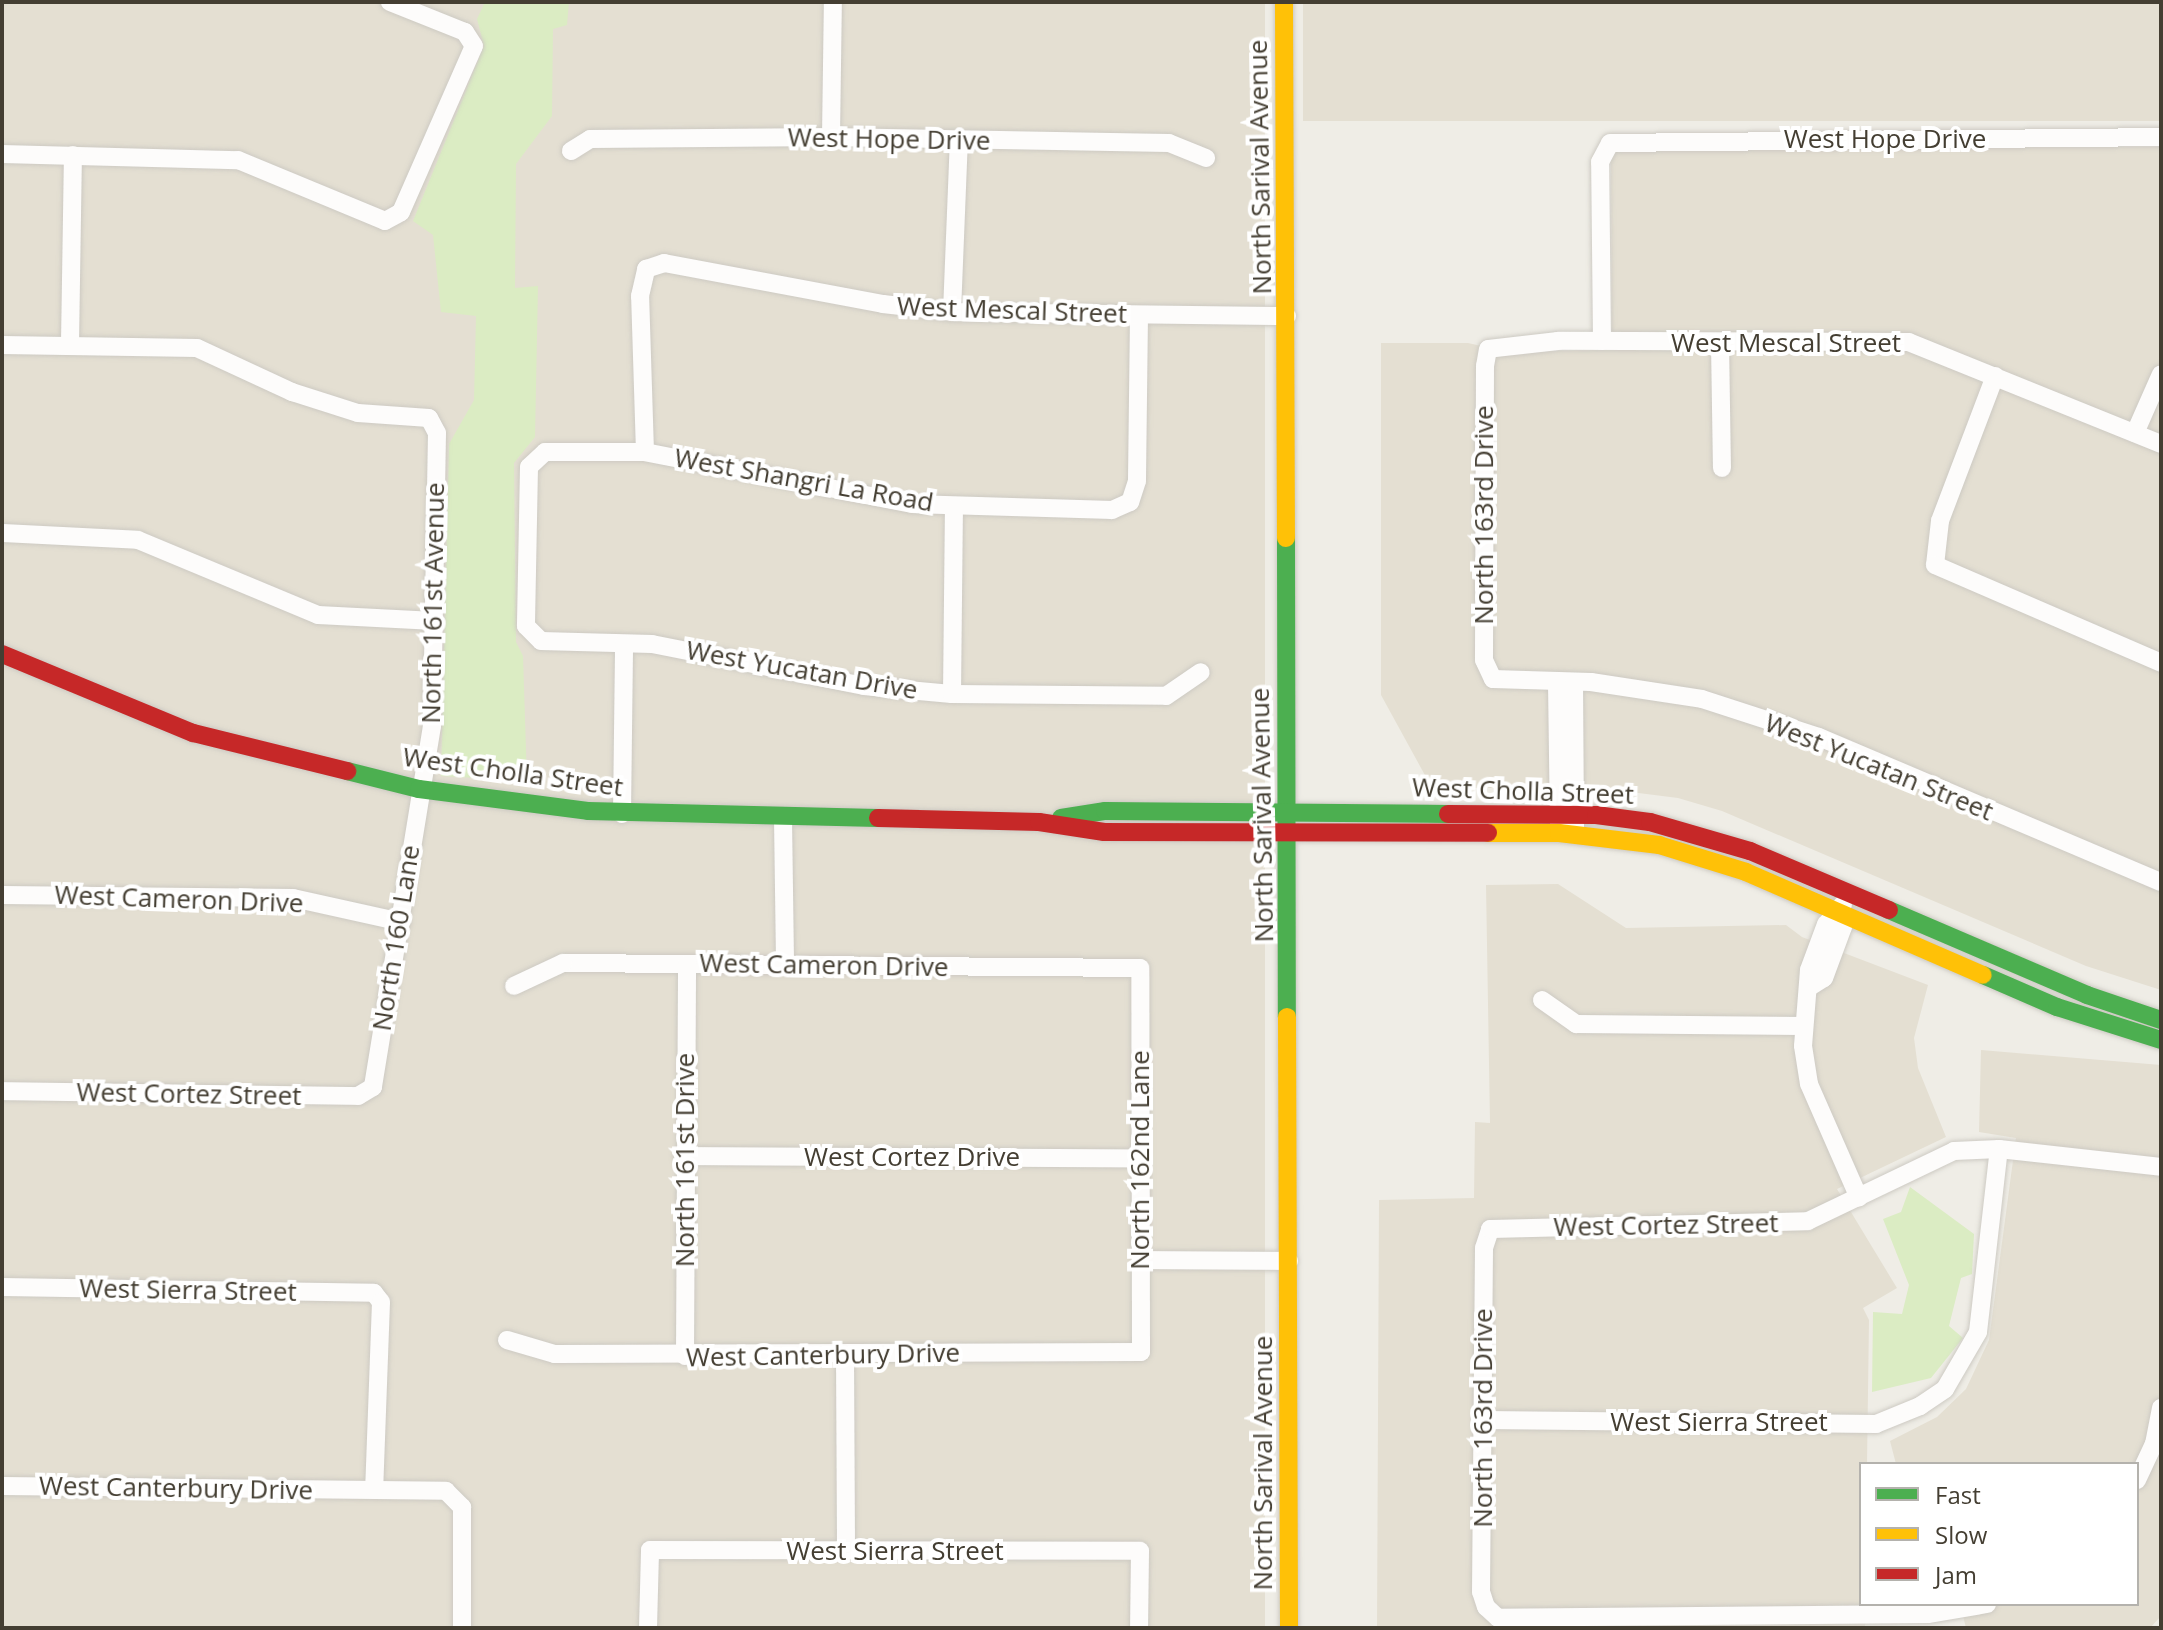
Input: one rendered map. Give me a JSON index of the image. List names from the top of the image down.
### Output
{
  "streets": {
    "street": [
      "West Hope Drive",
      "North Sarival Avenue",
      "West Mescal Street",
      "West Shangri La Road",
      "North 163rd Drive",
      "North 161st Avenue",
      "West Yucatan Drive",
      "West Yucatan Street",
      "West Cholla Street",
      "West Cameron Drive",
      "North 160 Lane",
      "West Cortez Street",
      "West Cortez Drive",
      "North 161st Drive",
      "North 162nd Lane",
      "West Sierra Street",
      "West Canterbury Drive"
    ]
  },
  "crossings": [
    ["West Hope Drive", "West Mescal Street"],
    ["North Sarival Avenue", "West Mescal Street"],
    ["North Sarival Avenue", "West Cholla Street"],
    ["West Mescal Street", "West Shangri La Road"],
    ["West Mescal Street", "North 163rd Drive"],
    ["West Shangri La Road", "West Yucatan Drive"],
    ["North 163rd Drive", "West Yucatan Street"],
    ["North 163rd Drive", "West Cortez Street"],
    ["North 163rd Drive", "West Sierra Street"],
    ["North 161st Avenue", "West Cholla Street"],
    ["North 161st Avenue", "North 160 Lane"],
    ["West Cholla Street", "North 160 Lane"],
    ["West Cameron Drive", "North 160 Lane"],
    ["West Cameron Drive", "North 161st Drive"],
    ["West Cameron Drive", "North 162nd Lane"],
    ["North 160 Lane", "West Cortez Street"],
    ["West Cortez Street", "West Sierra Street"],
    ["West Cortez Drive", "North 161st Drive"],
    ["West Cortez Drive", "North 162nd Lane"],
    ["North 161st Drive", "West Canterbury Drive"],
    ["North 162nd Lane", "West Canterbury Drive"],
    ["West Sierra Street", "West Canterbury Drive"]
  ],
  "legend": ["Fast", "Slow", "Jam"]
}
